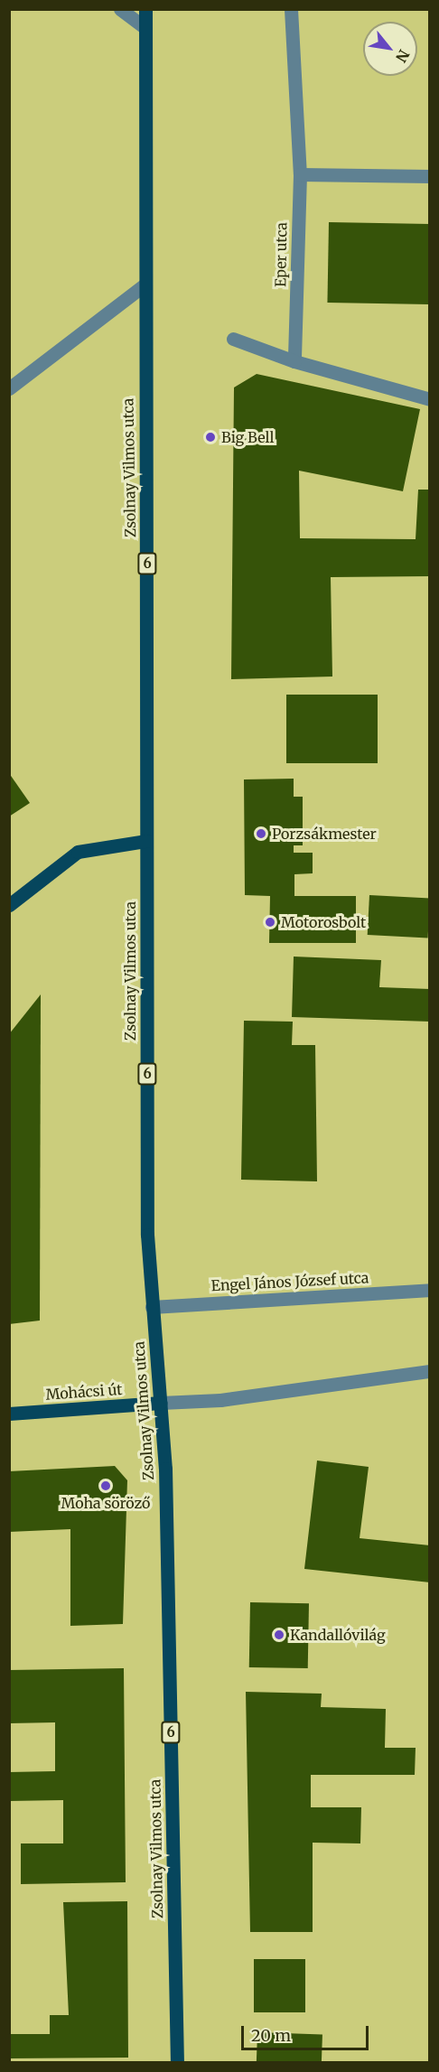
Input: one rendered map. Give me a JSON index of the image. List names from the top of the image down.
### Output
{
  "streets": {
    "main road": ["Zsolnay Vilmos utca", "6", "Mohácsi út"],
    "street": ["Eper utca", "Engel János József utca"]
  },
  "crossings": [
    ["Zsolnay Vilmos utca", "Engel János József utca"],
    ["Zsolnay Vilmos utca", "Mohácsi út"]
  ],
  "places": [
    "Big Bell",
    "Porzsákmester",
    "Motorosbolt",
    "Moha söröző",
    "Kandallóvilág"
  ],
  "scale_bar": "20 m",
  "north": "bottom right"
}
